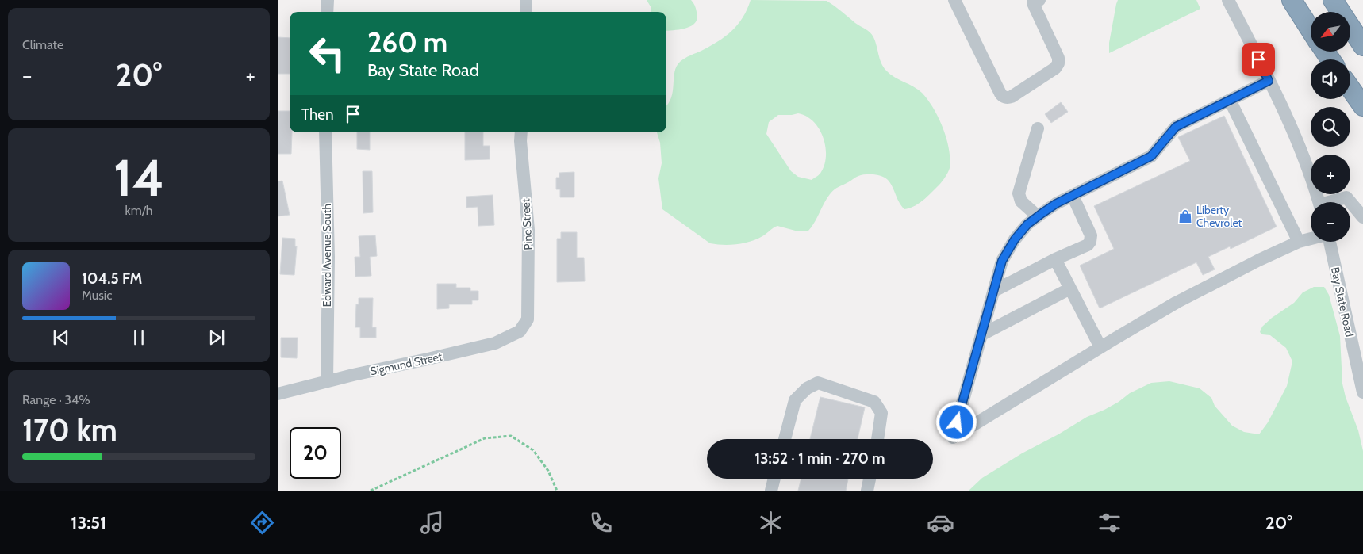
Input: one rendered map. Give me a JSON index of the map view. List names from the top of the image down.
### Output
{
  "streets": {
    "street": [
      "Pine Street",
      "Edward Avenue South",
      "Bay State Road",
      "Sigmund Street"
    ]
  },
  "crossings": [
    ["Pine Street", "Sigmund Street"],
    ["Edward Avenue South", "Sigmund Street"]
  ],
  "places": {
    "shop": ["Liberty Chevrolet"]
  },
  "north": "bottom left",
  "page": {
    "tile": [
      "Climate",
      ["14", "km/h"],
      ["Range · 34%", "170 km"]
    ],
    "map_buttons": ["+", "−"],
    "turn": ["260 m", "Bay State Road"],
    "heat": ["−", "20°", "+"],
    "then": "Then",
    "song": ["104.5 FM", "Music"],
    "limit": "20",
    "trip": "13:52 · 1 min · 270 m",
    "tabs": ["13:51", "20°"]
  }
}
